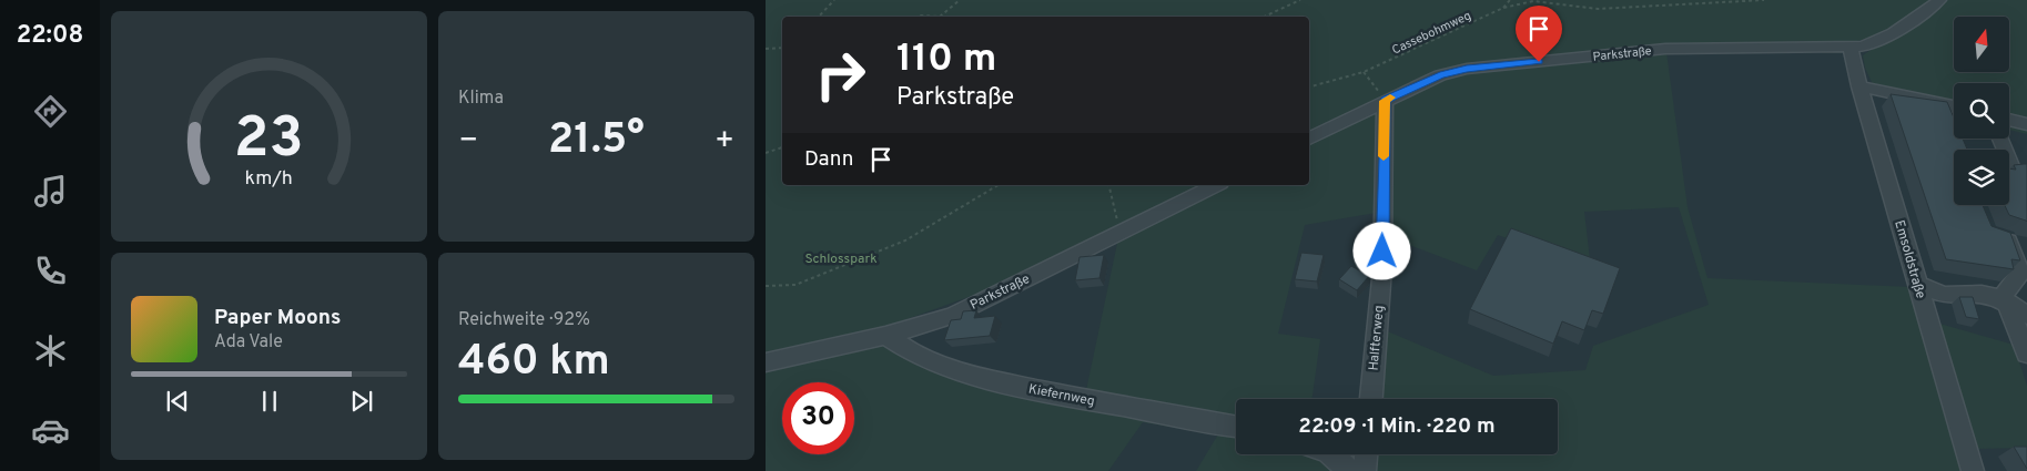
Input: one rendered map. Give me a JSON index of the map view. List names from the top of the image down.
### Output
{
  "streets": {
    "street": [
      "Parkstraße",
      "Emsoldstraße",
      "Halfterweg",
      "Kiefernweg"
    ],
    "path": ["Cassebohmweg"]
  },
  "crossings": [
    ["Parkstraße", "Emsoldstraße"],
    ["Parkstraße", "Halfterweg"],
    ["Parkstraße", "Kiefernweg"]
  ],
  "parks": ["Schlosspark"],
  "north": "top",
  "page": {
    "tabs": "22:08",
    "tile": [
      "Klima",
      ["Reichweite · 92%", "460 km"]
    ],
    "turn": ["110 m", "Parkstraße"],
    "heat": ["−", "21.5°", "+"],
    "then": "Dann",
    "song": ["Paper Moons", "Ada Vale"],
    "limit": "30",
    "trip": "22:09 · 1 Min. · 220 m",
    "gauge": ["23", "km/h"]
  }
}
